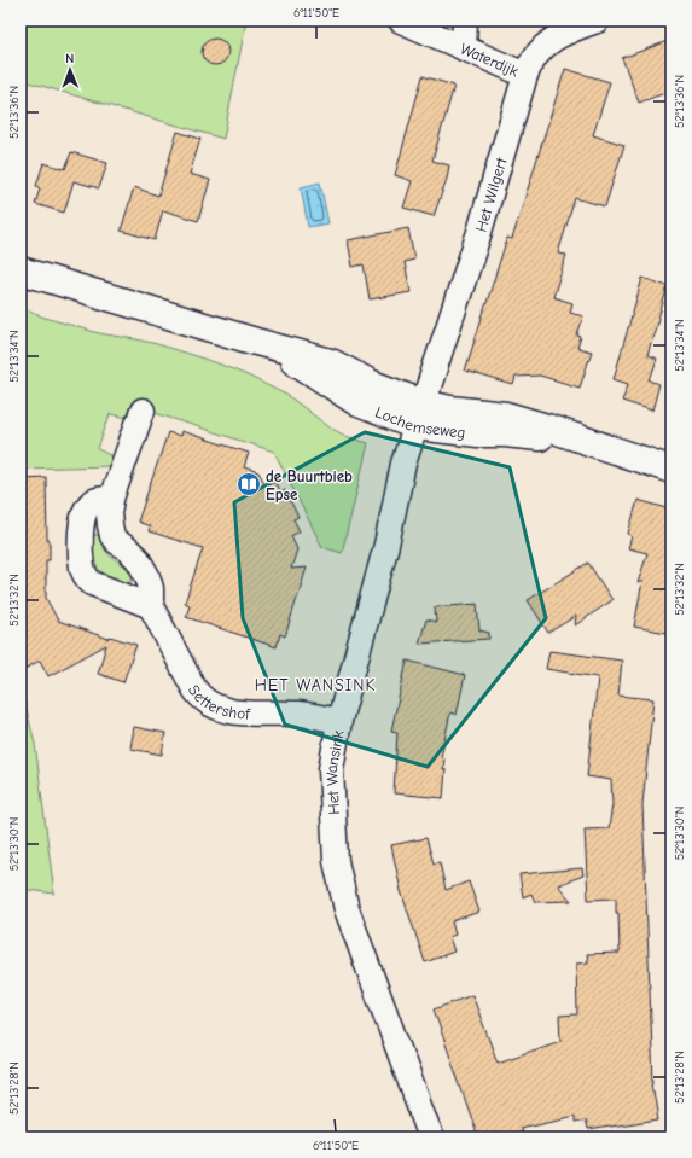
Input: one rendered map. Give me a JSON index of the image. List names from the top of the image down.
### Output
{
  "streets": {
    "main road": ["Lochemseweg"],
    "street": [
      "Waterdijk",
      "Het Wilgert",
      "Settershof",
      "Het Wansink"
    ]
  },
  "crossings": [
    ["Waterdijk", "Het Wilgert"],
    ["Het Wilgert", "Lochemseweg"],
    ["Het Wilgert", "Het Wansink"],
    ["Lochemseweg", "Het Wansink"],
    ["Settershof", "Het Wansink"]
  ],
  "districts": ["HET WANSINK"],
  "places": {
    "library": ["de Buurtbieb Epse"]
  },
  "north": "top",
  "coordinates": [
    "6°11'50\"E",
    "52°13'36\"N",
    "52°13'34\"N",
    "52°13'32\"N",
    "52°13'30\"N",
    "52°13'28\"N"
  ]
}
